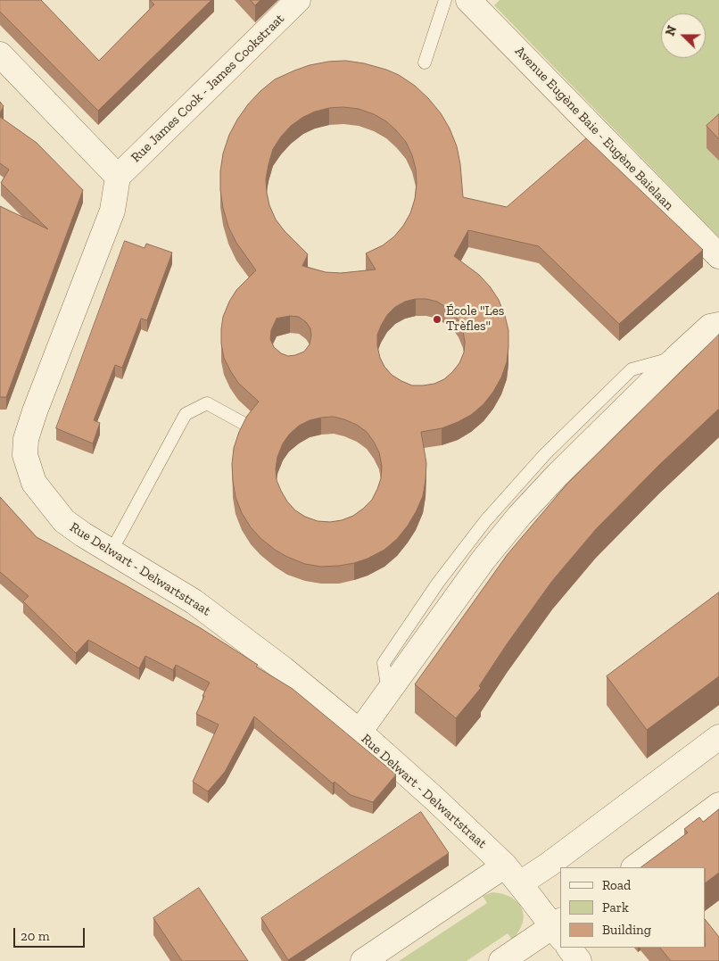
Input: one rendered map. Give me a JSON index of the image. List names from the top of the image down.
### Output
{
  "streets": {
    "street": ["Rue James Cook - James Cookstraat", "Avenue Eugène Baie - Eugène Baielaan", "Rue Delwart - Delwartstraat"]
  },
  "crossings": [
    ["Rue James Cook - James Cookstraat", "Rue Delwart - Delwartstraat"]
  ],
  "places": ["École \"Les Trèfles\""],
  "legend": ["Road", "Park", "Building"],
  "scale_bar": "20 m",
  "north": "left"
}
